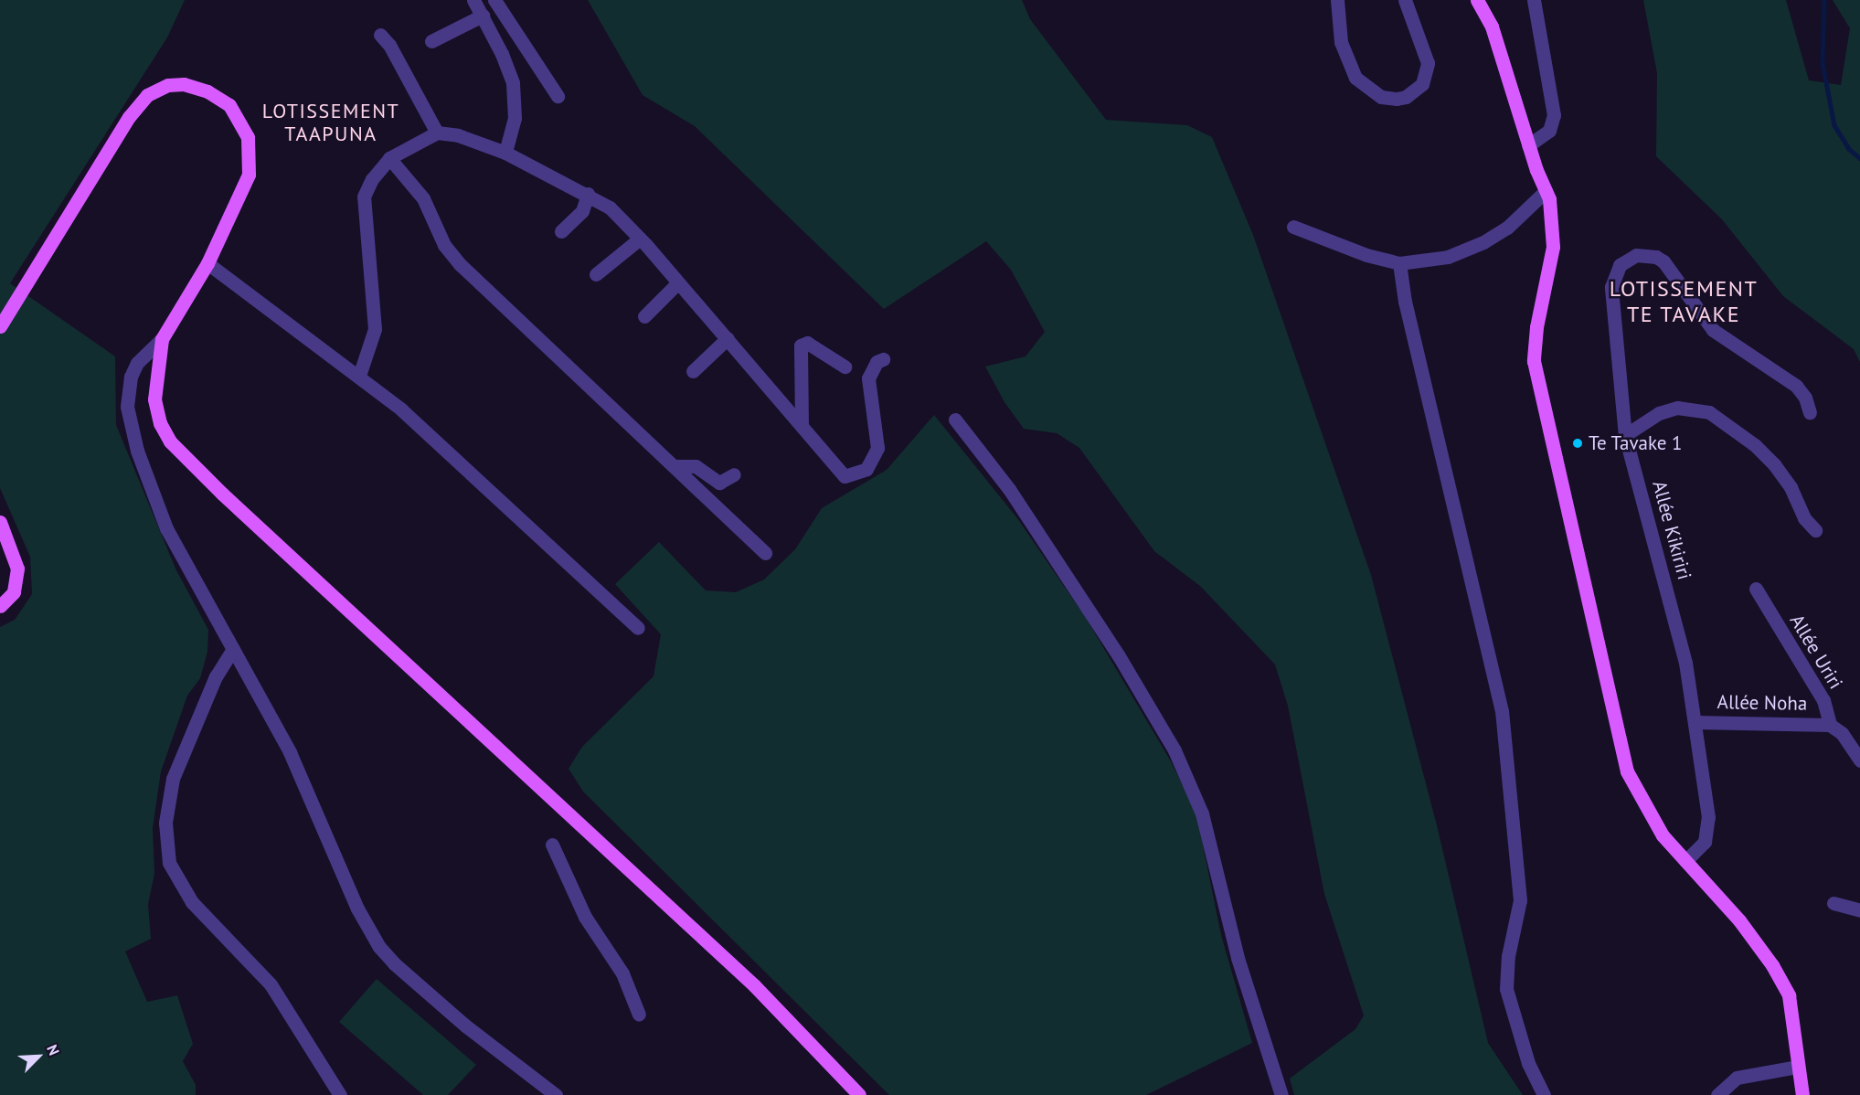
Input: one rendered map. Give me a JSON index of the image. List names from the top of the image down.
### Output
{
  "streets": {
    "street": ["Allée Kikiriri", "Allée Uriri", "Allée Noha"]
  },
  "crossings": [
    ["Allée Kikiriri", "Allée Noha"],
    ["Allée Uriri", "Allée Noha"]
  ],
  "districts": ["LOTISSEMENT TAAPUNA", "LOTISSEMENT TE TAVAKE"],
  "places": ["Te Tavake 1"],
  "north": "top right"
}
